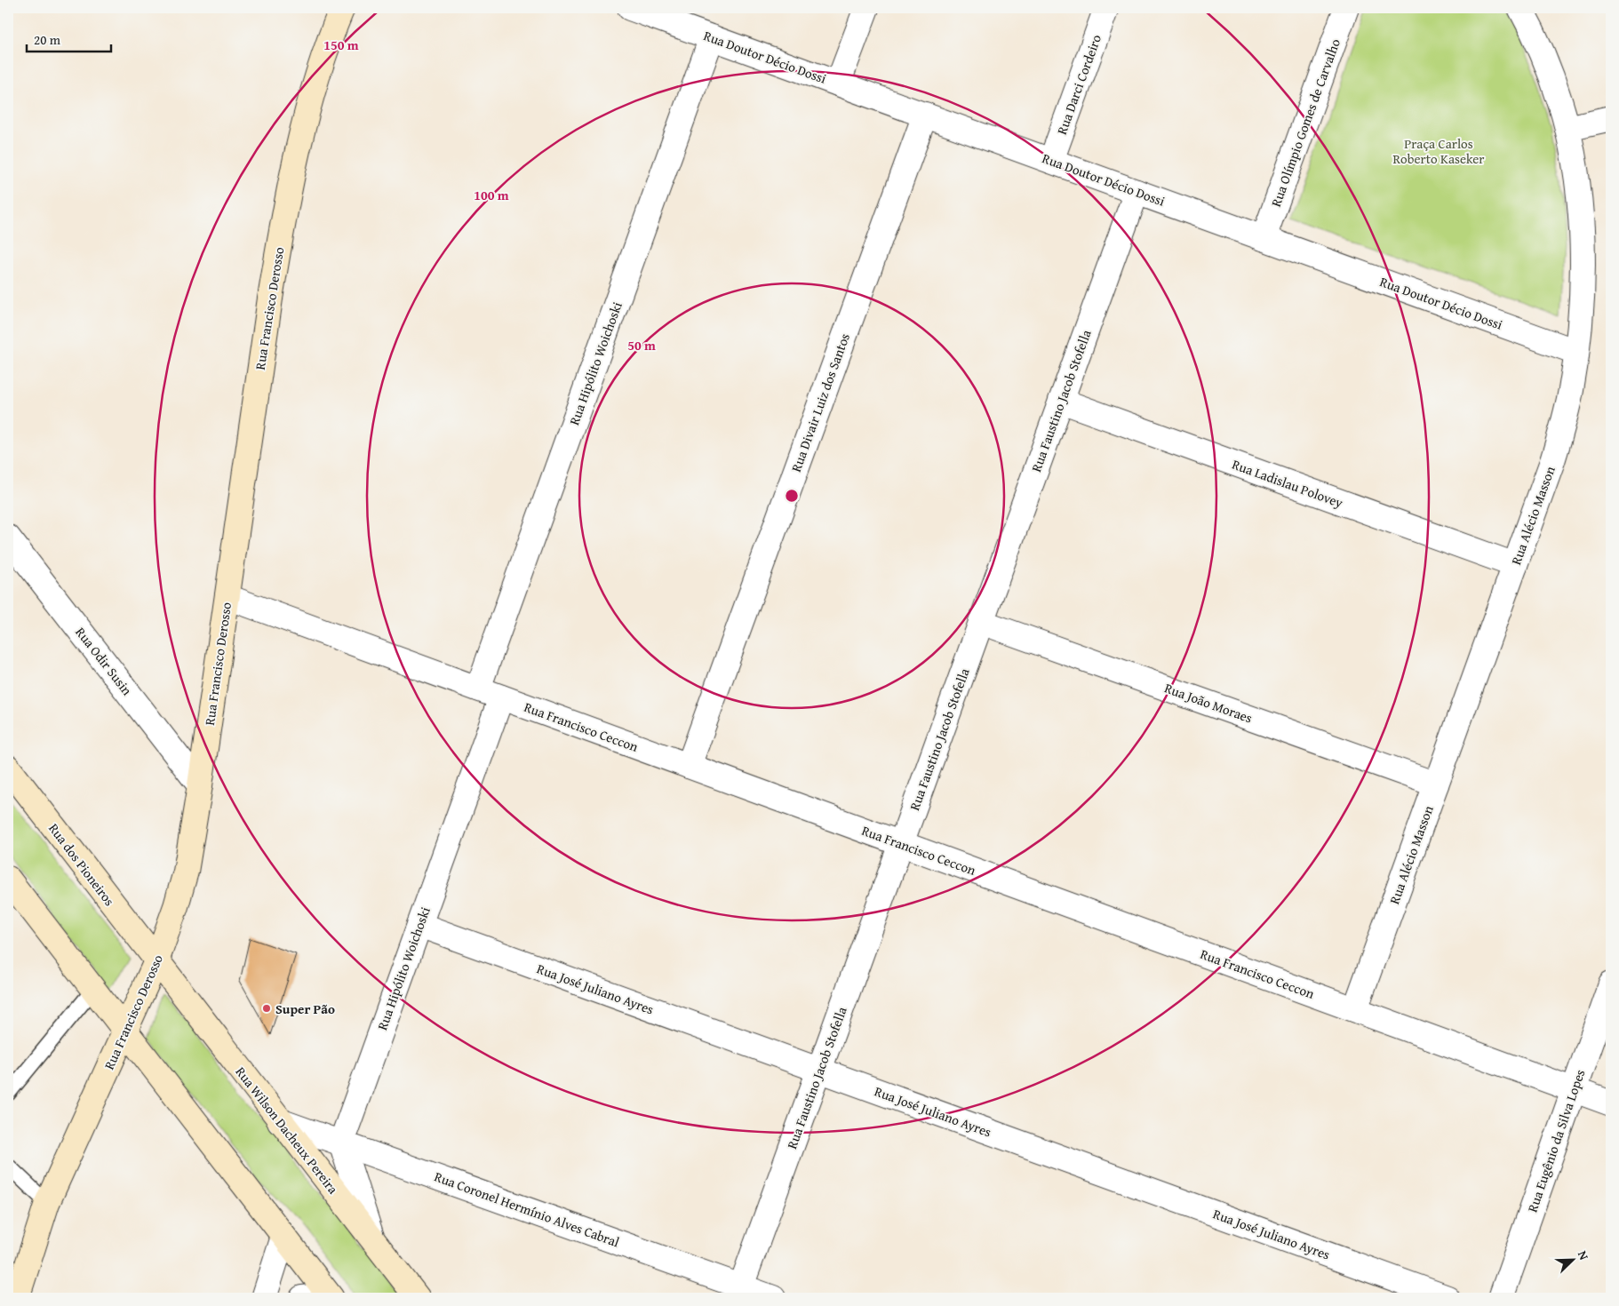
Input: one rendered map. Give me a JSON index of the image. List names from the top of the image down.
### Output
{
  "streets": {
    "main road": ["Rua Francisco Derosso", "Rua dos Pioneiros", "Rua Wilson Dacheux Pereira"],
    "street": [
      "Rua Doutor Décio Dossi",
      "Rua Darci Cordeiro",
      "Rua Olímpio Gomes de Carvalho",
      "Rua Hipólito Woichoski",
      "Rua Faustino Jacob Stofella",
      "Rua Divair Luiz dos Santos",
      "Rua Ladislau Polovey",
      "Rua Alécio Masson",
      "Rua Odir Susin",
      "Rua João Moraes",
      "Rua Francisco Ceccon",
      "Rua José Juliano Ayres",
      "Rua Eugênio da Silva Lopes",
      "Rua Coronel Hermínio Alves Cabral"
    ]
  },
  "crossings": [
    ["Rua Doutor Décio Dossi", "Rua Darci Cordeiro"],
    ["Rua Doutor Décio Dossi", "Rua Olímpio Gomes de Carvalho"],
    ["Rua Doutor Décio Dossi", "Rua Hipólito Woichoski"],
    ["Rua Doutor Décio Dossi", "Rua Faustino Jacob Stofella"],
    ["Rua Doutor Décio Dossi", "Rua Divair Luiz dos Santos"],
    ["Rua Doutor Décio Dossi", "Rua Alécio Masson"],
    ["Rua Francisco Derosso", "Rua Odir Susin"],
    ["Rua Francisco Derosso", "Rua Francisco Ceccon"],
    ["Rua Francisco Derosso", "Rua dos Pioneiros"],
    ["Rua Francisco Derosso", "Rua Wilson Dacheux Pereira"],
    ["Rua Hipólito Woichoski", "Rua Francisco Ceccon"],
    ["Rua Hipólito Woichoski", "Rua José Juliano Ayres"],
    ["Rua Hipólito Woichoski", "Rua Coronel Hermínio Alves Cabral"],
    ["Rua Faustino Jacob Stofella", "Rua Ladislau Polovey"],
    ["Rua Faustino Jacob Stofella", "Rua João Moraes"],
    ["Rua Faustino Jacob Stofella", "Rua Francisco Ceccon"],
    ["Rua Faustino Jacob Stofella", "Rua José Juliano Ayres"],
    ["Rua Faustino Jacob Stofella", "Rua Coronel Hermínio Alves Cabral"],
    ["Rua Divair Luiz dos Santos", "Rua Francisco Ceccon"],
    ["Rua Ladislau Polovey", "Rua Alécio Masson"],
    ["Rua Alécio Masson", "Rua João Moraes"],
    ["Rua Alécio Masson", "Rua Francisco Ceccon"],
    ["Rua Francisco Ceccon", "Rua Eugênio da Silva Lopes"],
    ["Rua dos Pioneiros", "Rua Wilson Dacheux Pereira"],
    ["Rua Wilson Dacheux Pereira", "Rua Coronel Hermínio Alves Cabral"]
  ],
  "parks": ["Praça Carlos Roberto Kaseker"],
  "places": ["Super Pão"],
  "scale_bar": "20 m",
  "north": "top right",
  "rings": ["150 m", "100 m", "50 m"]
}
